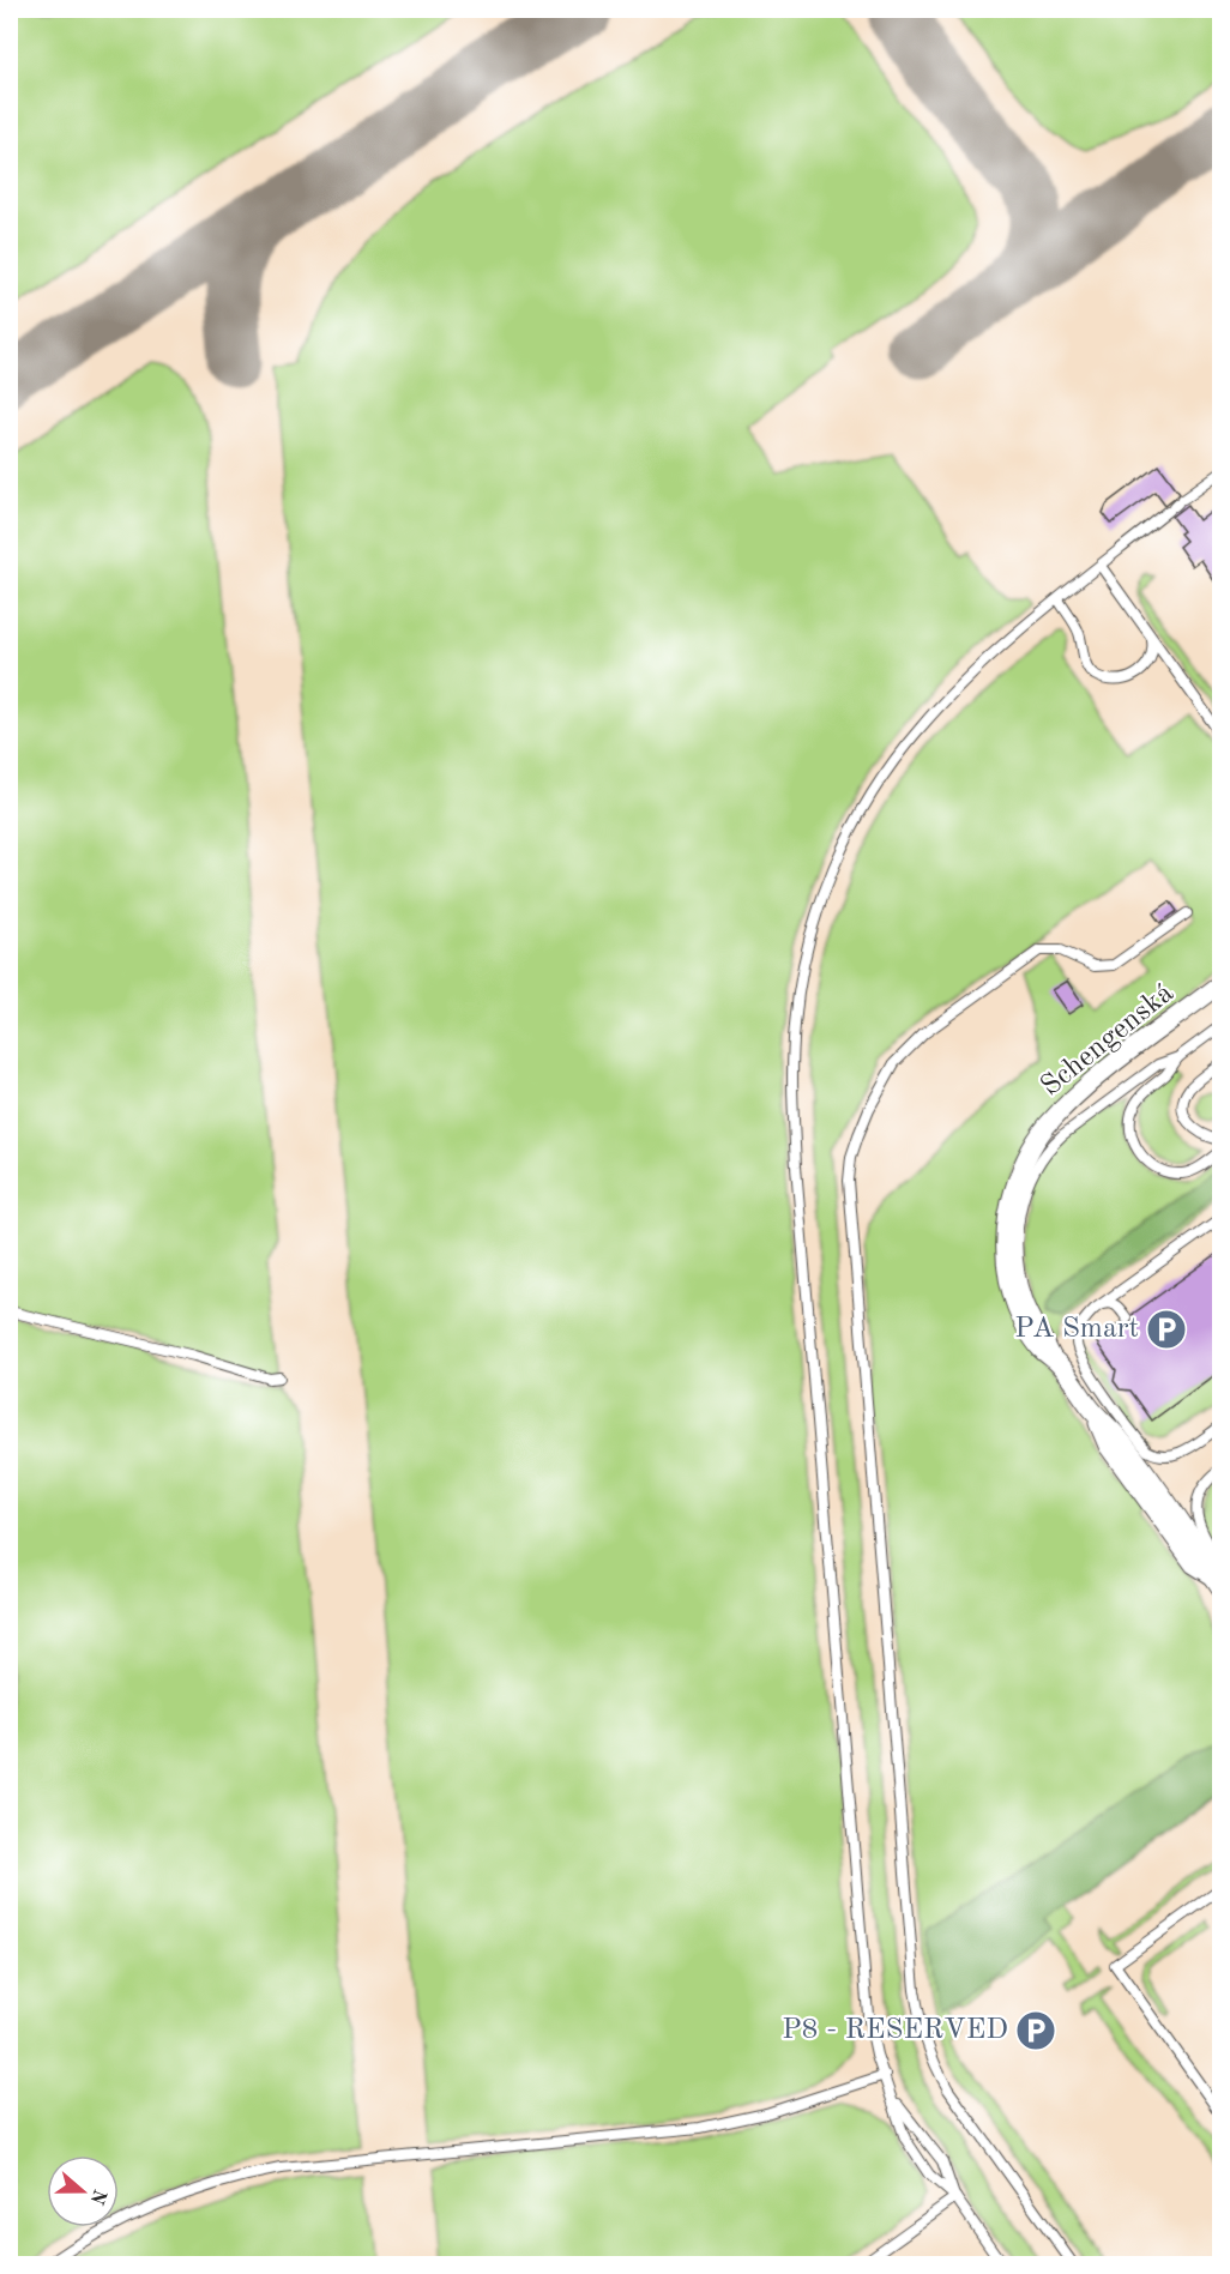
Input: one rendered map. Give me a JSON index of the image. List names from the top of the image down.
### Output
{
  "streets": {
    "street": ["Schengenská"]
  },
  "places": {
    "parking": ["PA Smart", "P8 - RESERVED"]
  },
  "north": "right"
}
